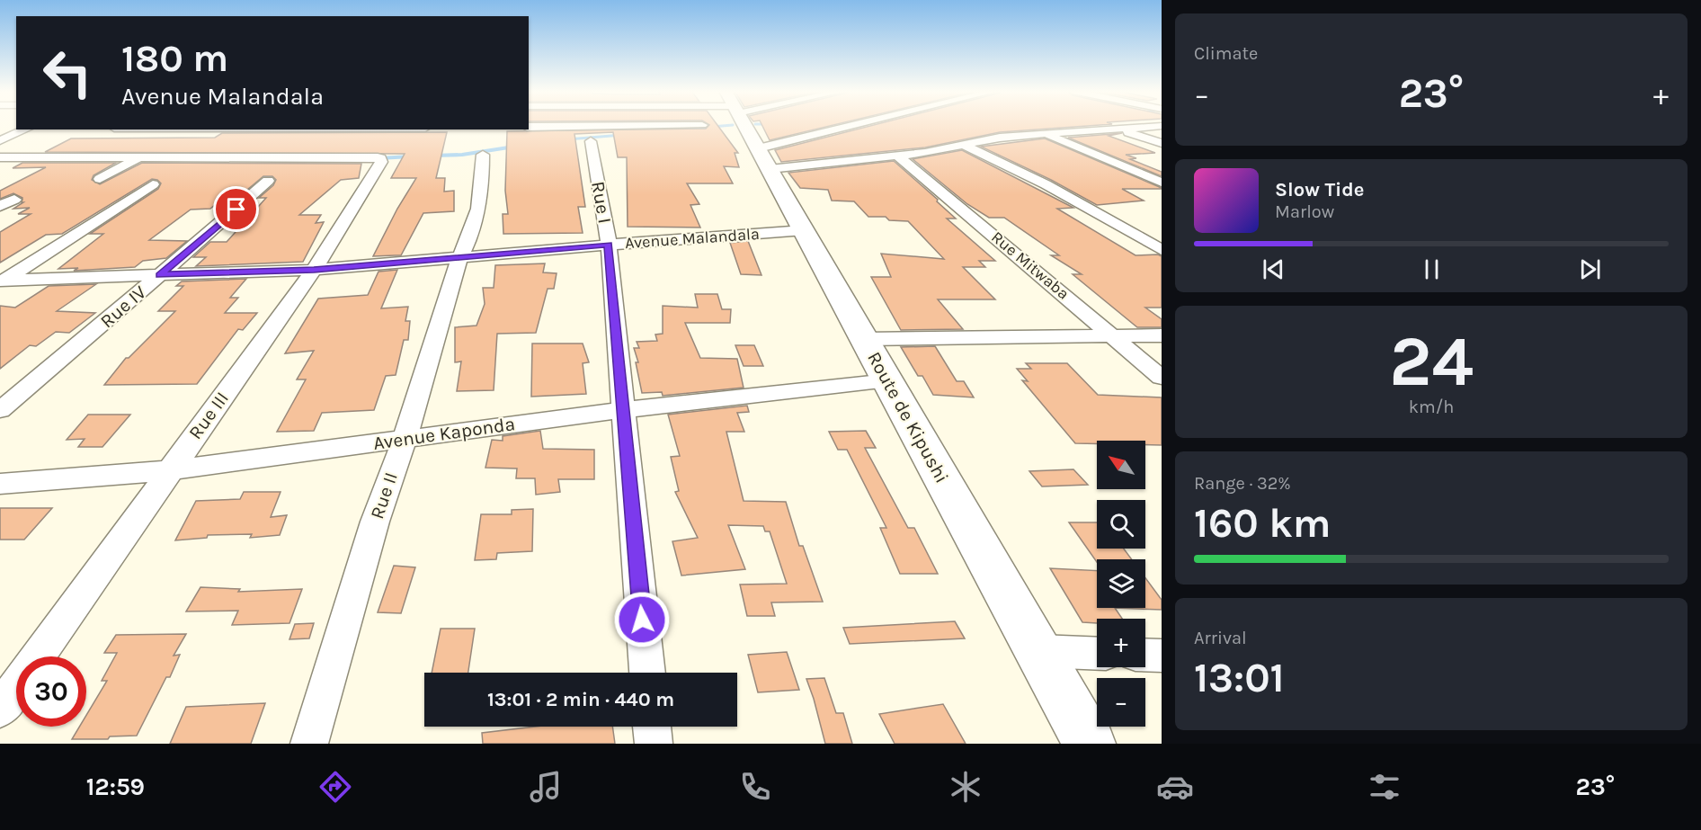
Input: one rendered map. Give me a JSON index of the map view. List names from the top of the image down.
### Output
{
  "streets": {
    "highway": ["Route de Kipushi"],
    "street": [
      "Rue I",
      "Avenue Malandala",
      "Rue Mitwaba",
      "Rue IV",
      "Rue III",
      "Avenue Kaponda",
      "Rue II"
    ]
  },
  "crossings": [
    ["Rue I", "Avenue Malandala"],
    ["Rue I", "Avenue Kaponda"],
    ["Avenue Malandala", "Rue IV"],
    ["Avenue Malandala", "Rue III"],
    ["Avenue Malandala", "Route de Kipushi"],
    ["Avenue Malandala", "Rue II"],
    ["Rue III", "Avenue Kaponda"],
    ["Route de Kipushi", "Avenue Kaponda"],
    ["Avenue Kaponda", "Rue II"]
  ],
  "north": "top left",
  "page": {
    "tile": [
      "Climate",
      ["24", "km/h"],
      ["Range · 32%", "160 km"],
      ["Arrival", "13:01"]
    ],
    "turn": ["180 m", "Avenue Malandala"],
    "heat": ["−", "23°", "+"],
    "song": ["Slow Tide", "Marlow"],
    "map_buttons": ["+", "−"],
    "limit": "30",
    "trip": "13:01 · 2 min · 440 m",
    "tabs": ["12:59", "23°"]
  }
}
